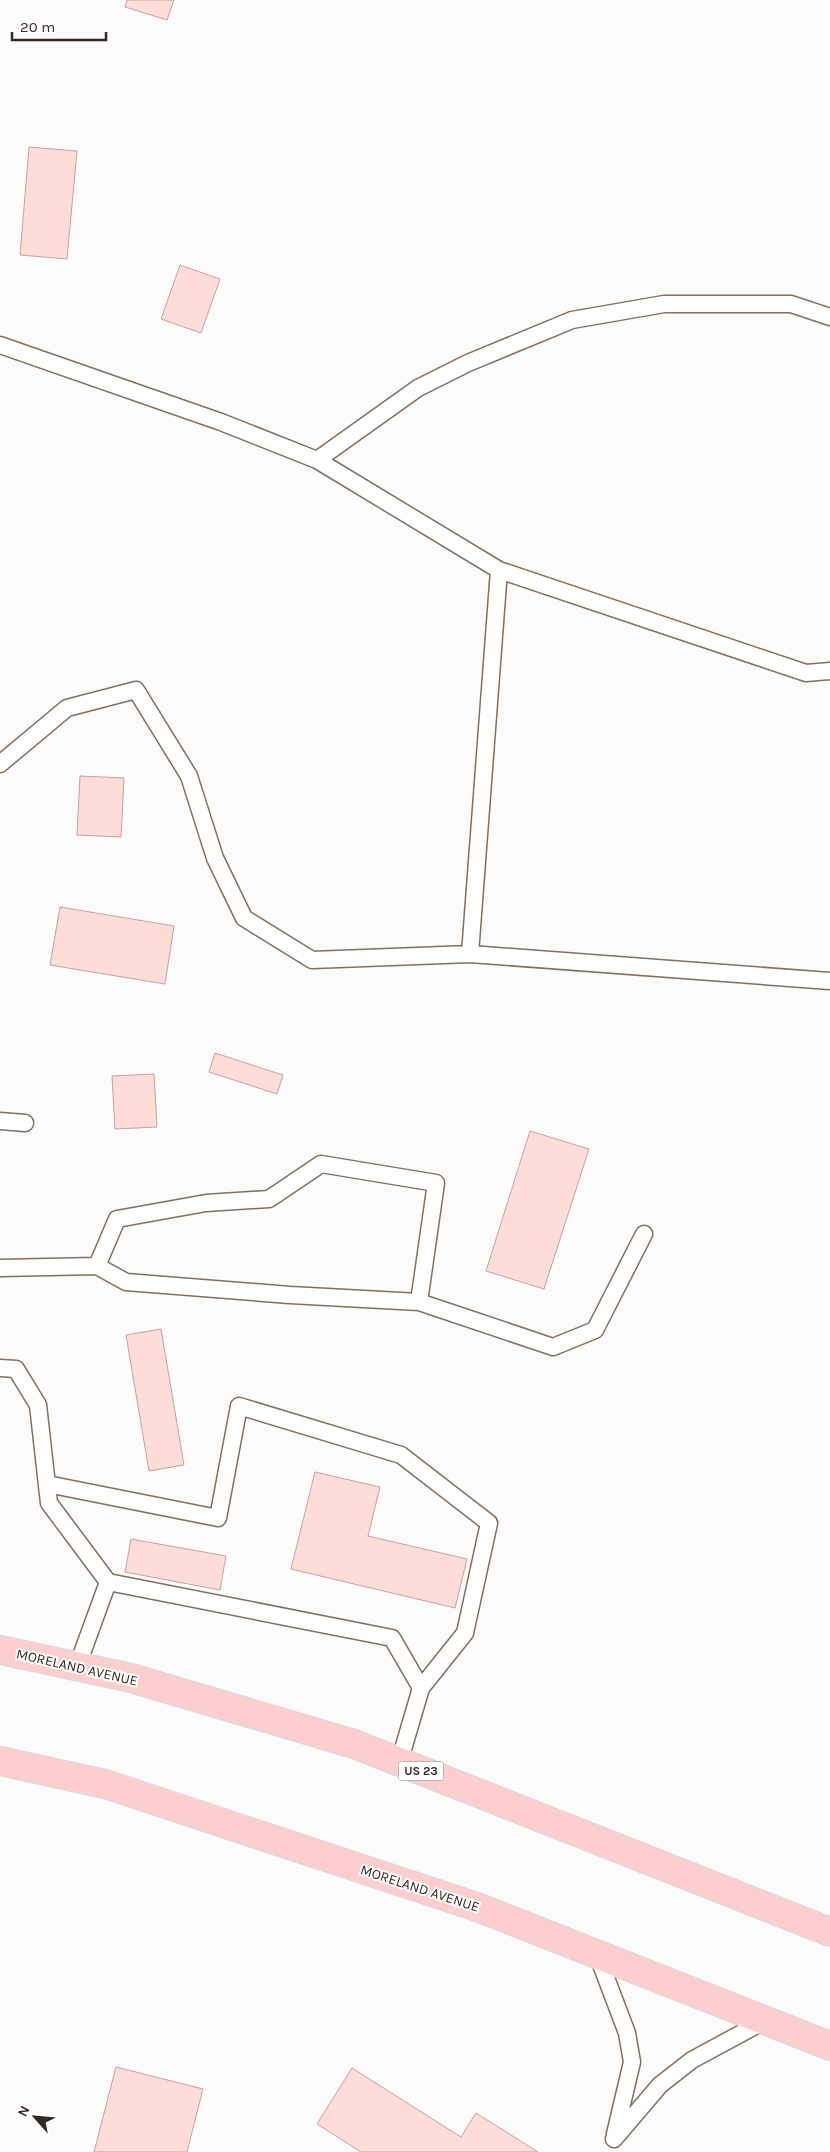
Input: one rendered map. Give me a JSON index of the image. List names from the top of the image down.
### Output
{
  "streets": {
    "highway": ["MORELAND AVENUE", "US 23"]
  },
  "scale_bar": "20 m",
  "north": "top left"
}
